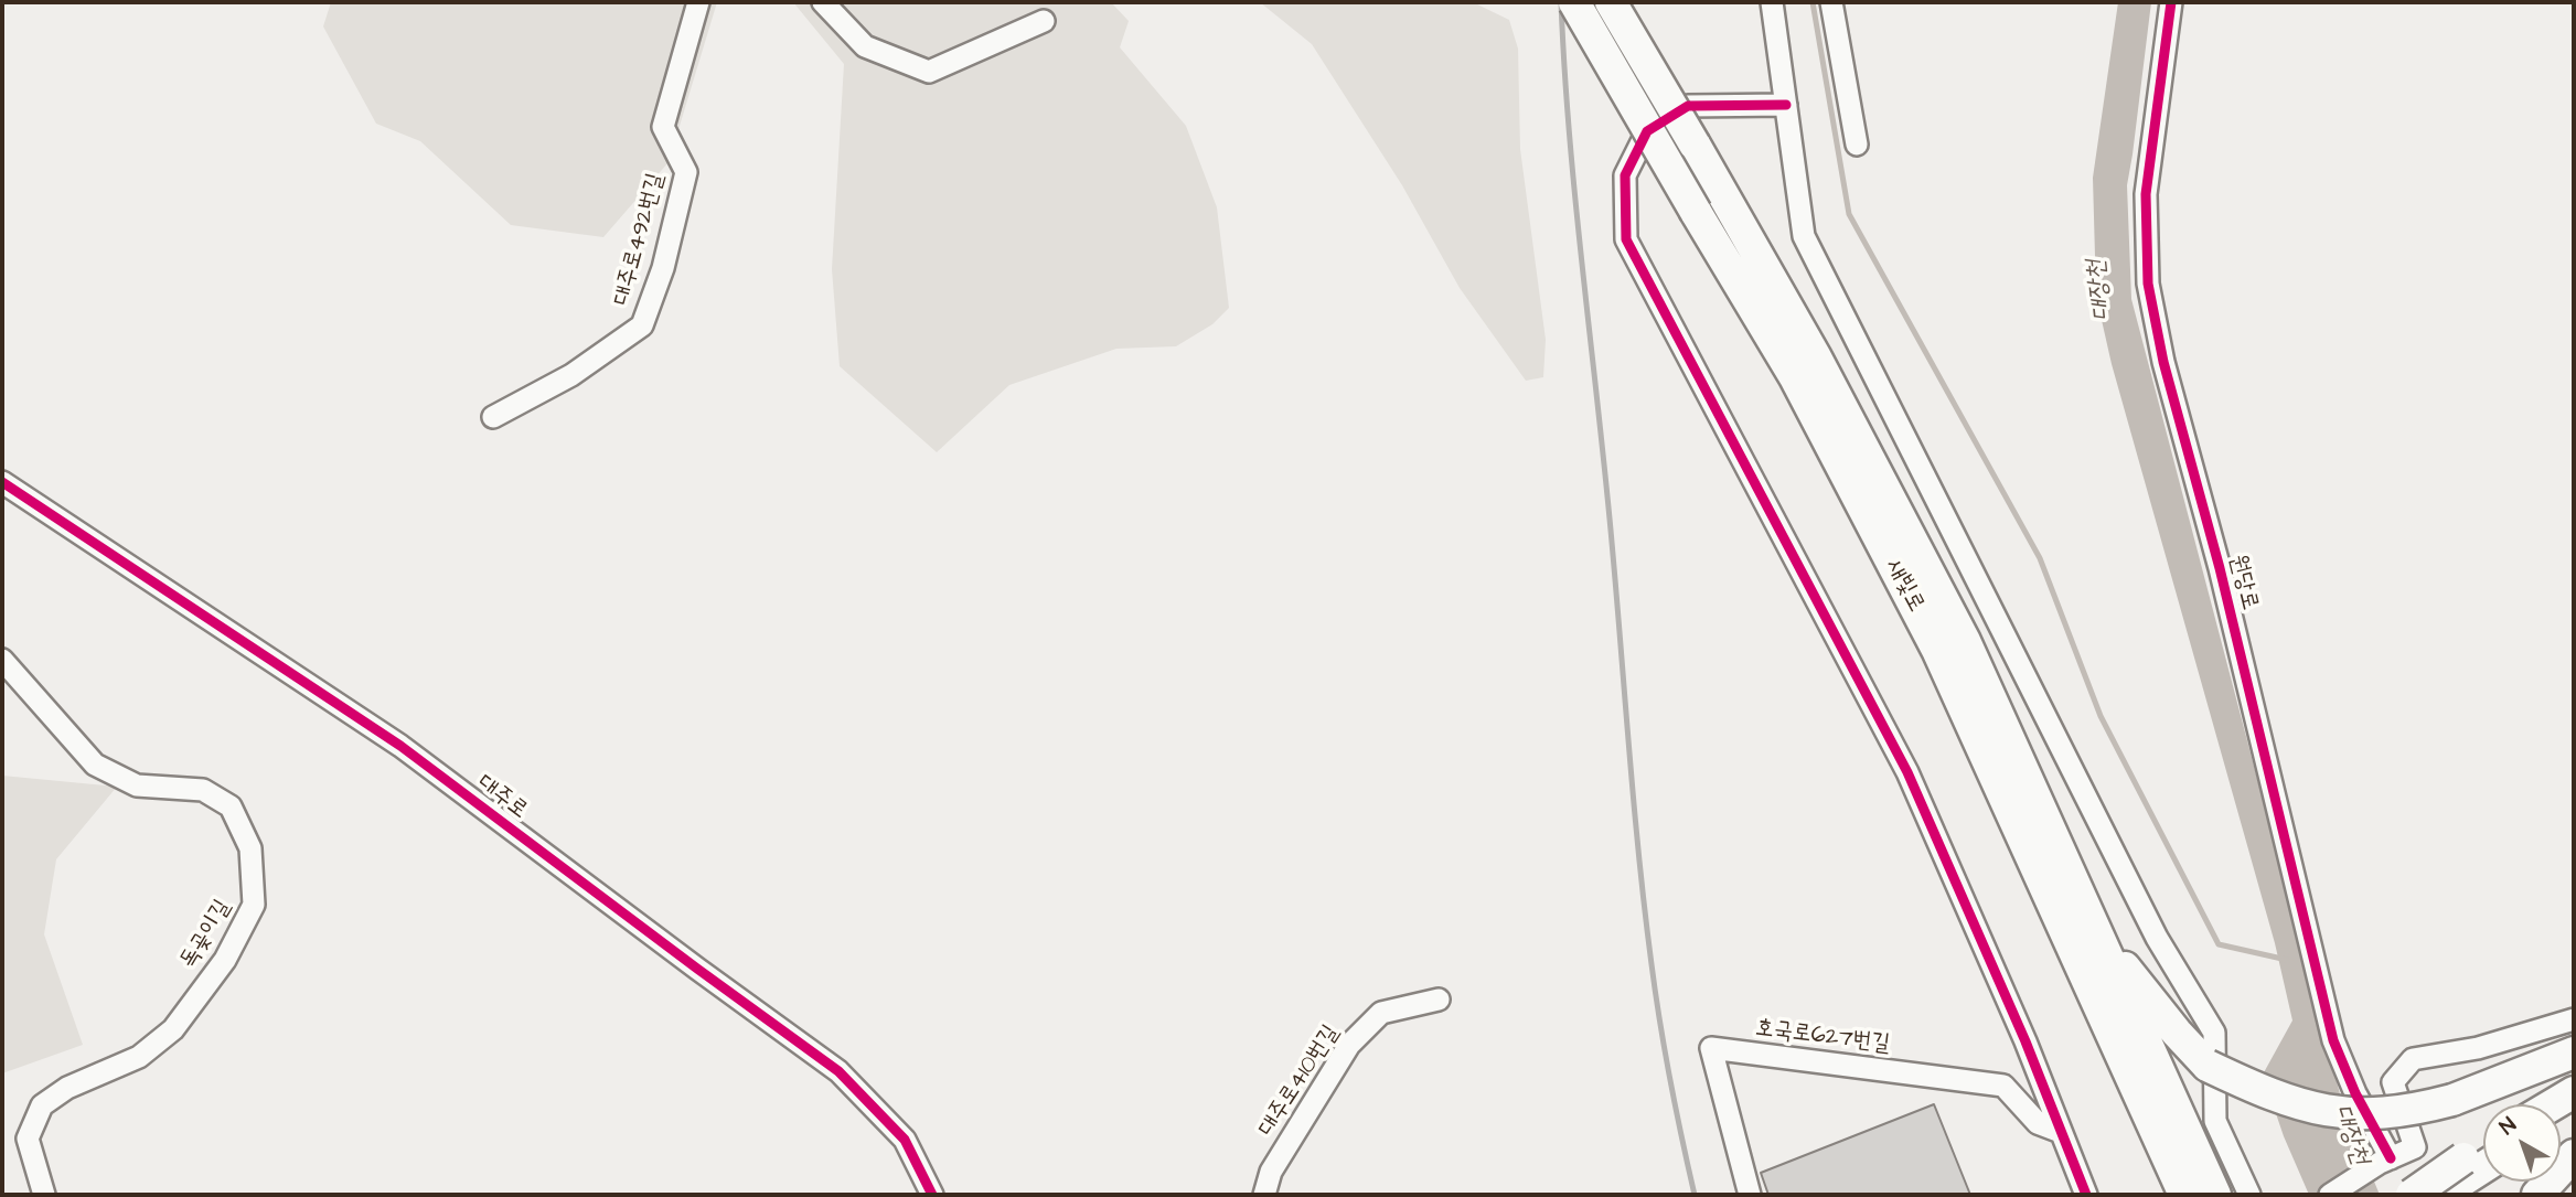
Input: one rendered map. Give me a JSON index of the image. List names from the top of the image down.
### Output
{
  "streets": {
    "highway": ["새빛로"],
    "street": [
      "대주로492번길",
      "원당로",
      "대주로",
      "독곶이길",
      "호국로627번길",
      "대주로410번길"
    ]
  },
  "water": ["대장천"],
  "north": "top left"
}
